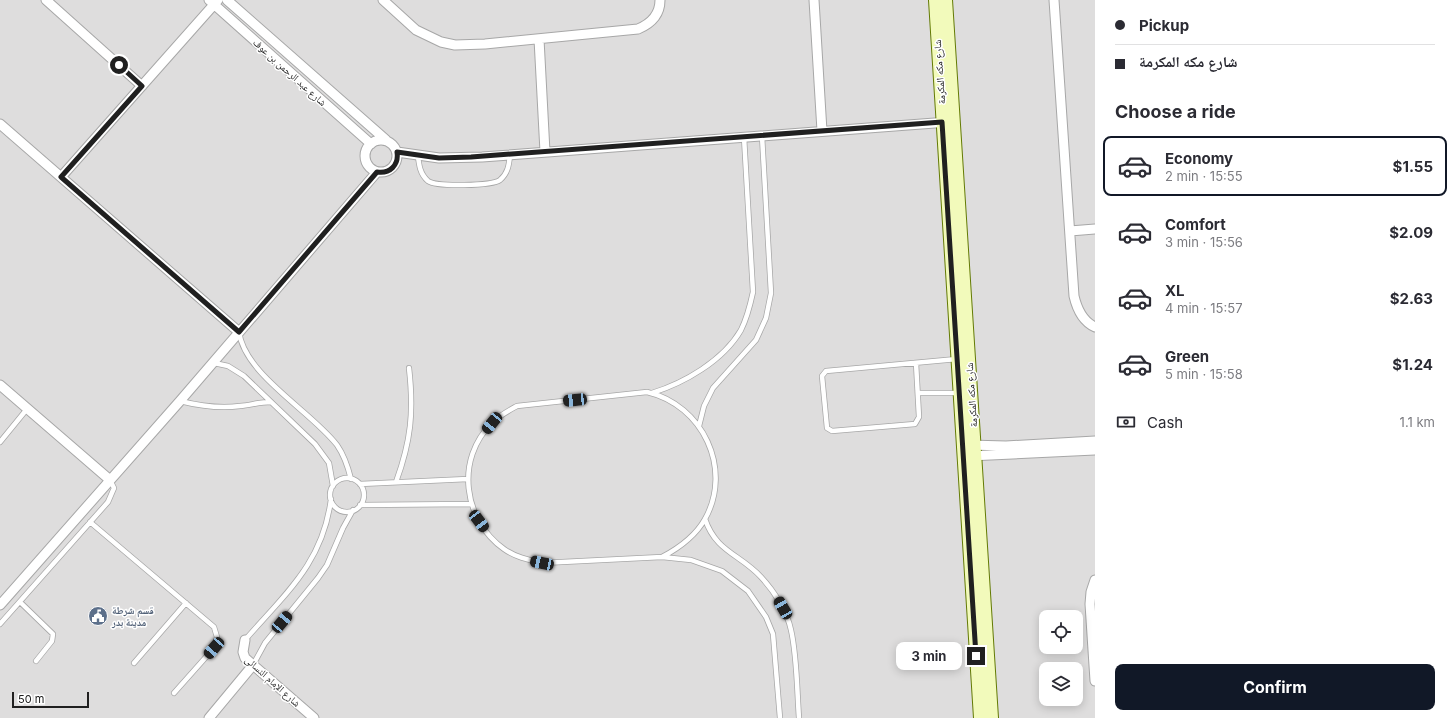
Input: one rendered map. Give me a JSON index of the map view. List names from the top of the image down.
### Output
{
  "streets": {
    "street": ["شارع عبد الرحمن بن عوف", "شارع مكه المكرمة", "شارع الإمام النسائى"]
  },
  "places": {
    "public building": ["قسم شرطة مدينة بدر"]
  },
  "scale_bar": "50 m",
  "page": {
    "banner": ["Pickup", "شارع مكه المكرمة"],
    "heading": "Choose a ride",
    "list": [
      {
        "name": "Economy",
        "note": "2 min · 15:55",
        "value": "$1.55"
      },
      {
        "name": "Comfort",
        "note": "3 min · 15:56",
        "value": "$2.09"
      },
      {
        "name": "XL",
        "note": "4 min · 15:57",
        "value": "$2.63"
      },
      {
        "name": "Green",
        "note": "5 min · 15:58",
        "value": "$1.24"
      }
    ],
    "pay": ["Cash", "1.1 km"],
    "bubble": "3 min",
    "buttons": "Confirm",
    "scale": "50 m"
  }
}
